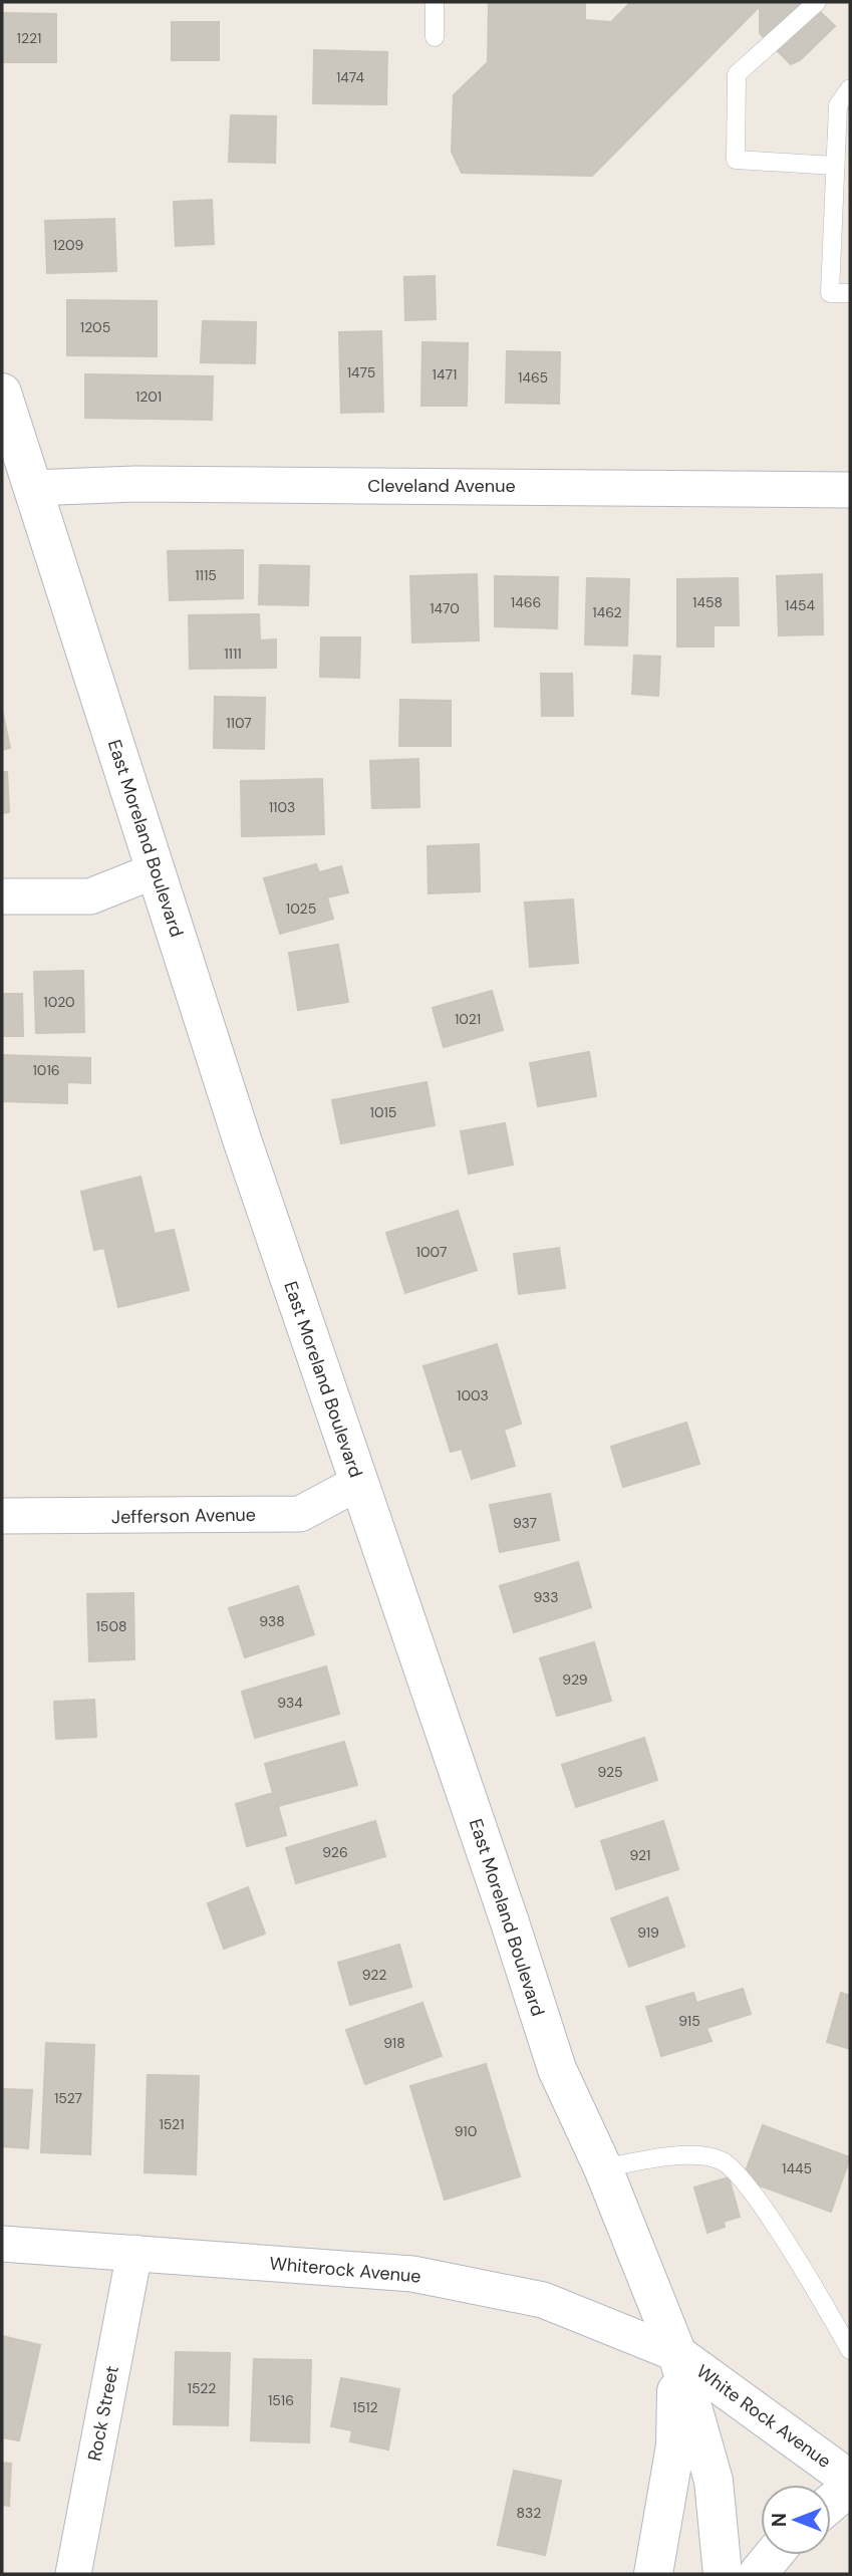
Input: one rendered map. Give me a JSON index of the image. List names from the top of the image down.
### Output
{
  "streets": {
    "main road": ["East Moreland Boulevard", "White Rock Avenue"],
    "street": [
      "Cleveland Avenue",
      "Jefferson Avenue",
      "Whiterock Avenue",
      "Rock Street"
    ]
  },
  "crossings": [
    ["Cleveland Avenue", "East Moreland Boulevard"],
    ["East Moreland Boulevard", "Jefferson Avenue"],
    ["East Moreland Boulevard", "Whiterock Avenue"],
    ["East Moreland Boulevard", "White Rock Avenue"],
    ["Whiterock Avenue", "Rock Street"],
    ["Whiterock Avenue", "White Rock Avenue"]
  ],
  "house_numbers": [
    "1221",
    "1474",
    "1209",
    "1205",
    "1475",
    "1471",
    "1465",
    "1201",
    "1115",
    "1466",
    "1458",
    "1454",
    "1470",
    "1462",
    "1111",
    "1107",
    "1103",
    "1025",
    "1020",
    "1021",
    "1016",
    "1015",
    "1007",
    "1003",
    "937",
    "933",
    "938",
    "1508",
    "929",
    "934",
    "925",
    "926",
    "921",
    "919",
    "922",
    "915",
    "918",
    "1527",
    "1521",
    "910",
    "1445",
    "1522",
    "1516",
    "1512",
    "832"
  ],
  "north": "left"
}
